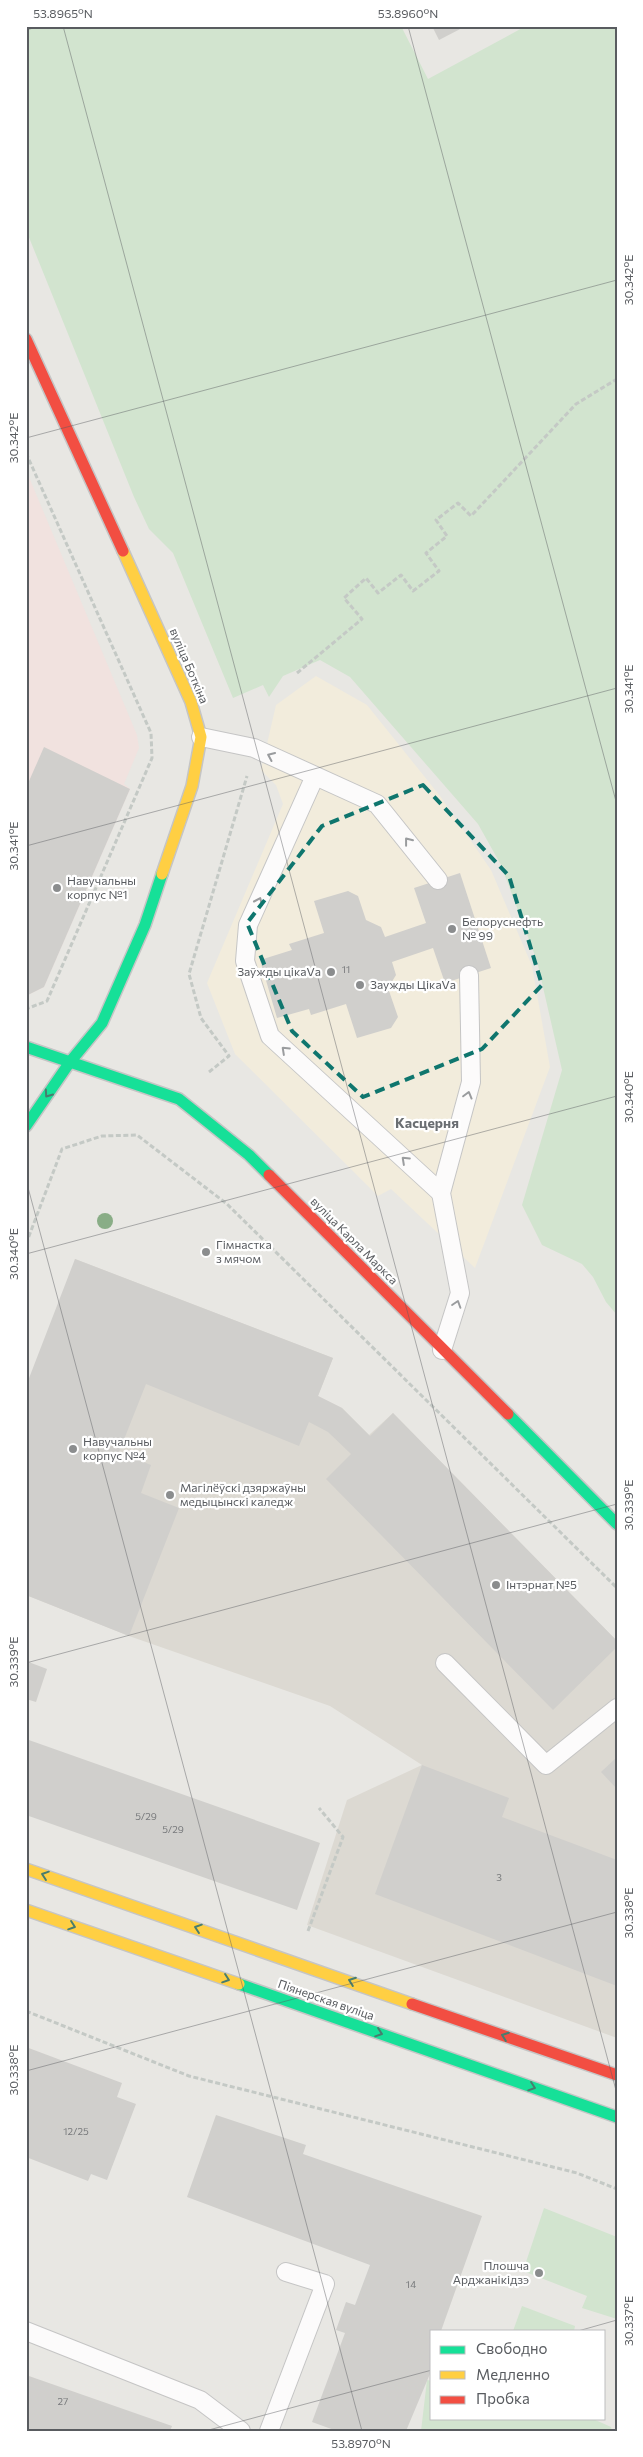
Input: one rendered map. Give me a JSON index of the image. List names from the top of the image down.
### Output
{
  "streets": {
    "main road": ["вуліца Боткіна", "вуліца Карла Маркса", "Піянерская вуліца"]
  },
  "crossings": [
    ["вуліца Боткіна", "вуліца Карла Маркса"]
  ],
  "districts": ["Касцерня"],
  "places": [
    "Навучальны корпус №1",
    "Белоруснефть № 99",
    "Заўжды цікаVа",
    "Заужды ЦікаVа",
    "Гімнастка з мячом",
    "Навучальны корпус №4",
    "Магілёўскі дзяржаўны медыцынскі каледж",
    "Інтэрнат №5",
    "Плошча Арджанікідзэ"
  ],
  "house_numbers": [
    "11",
    "5/29",
    "5/29",
    "3",
    "12/25",
    "14",
    "27"
  ],
  "legend": ["Свободно", "Медленно", "Пробка"],
  "coordinates": [
    "53.8965°N",
    "53.8960°N",
    "30.342°E",
    "30.341°E",
    "30.340°E",
    "30.339°E",
    "30.338°E",
    "30.337°E",
    "53.8970°N"
  ]
}
